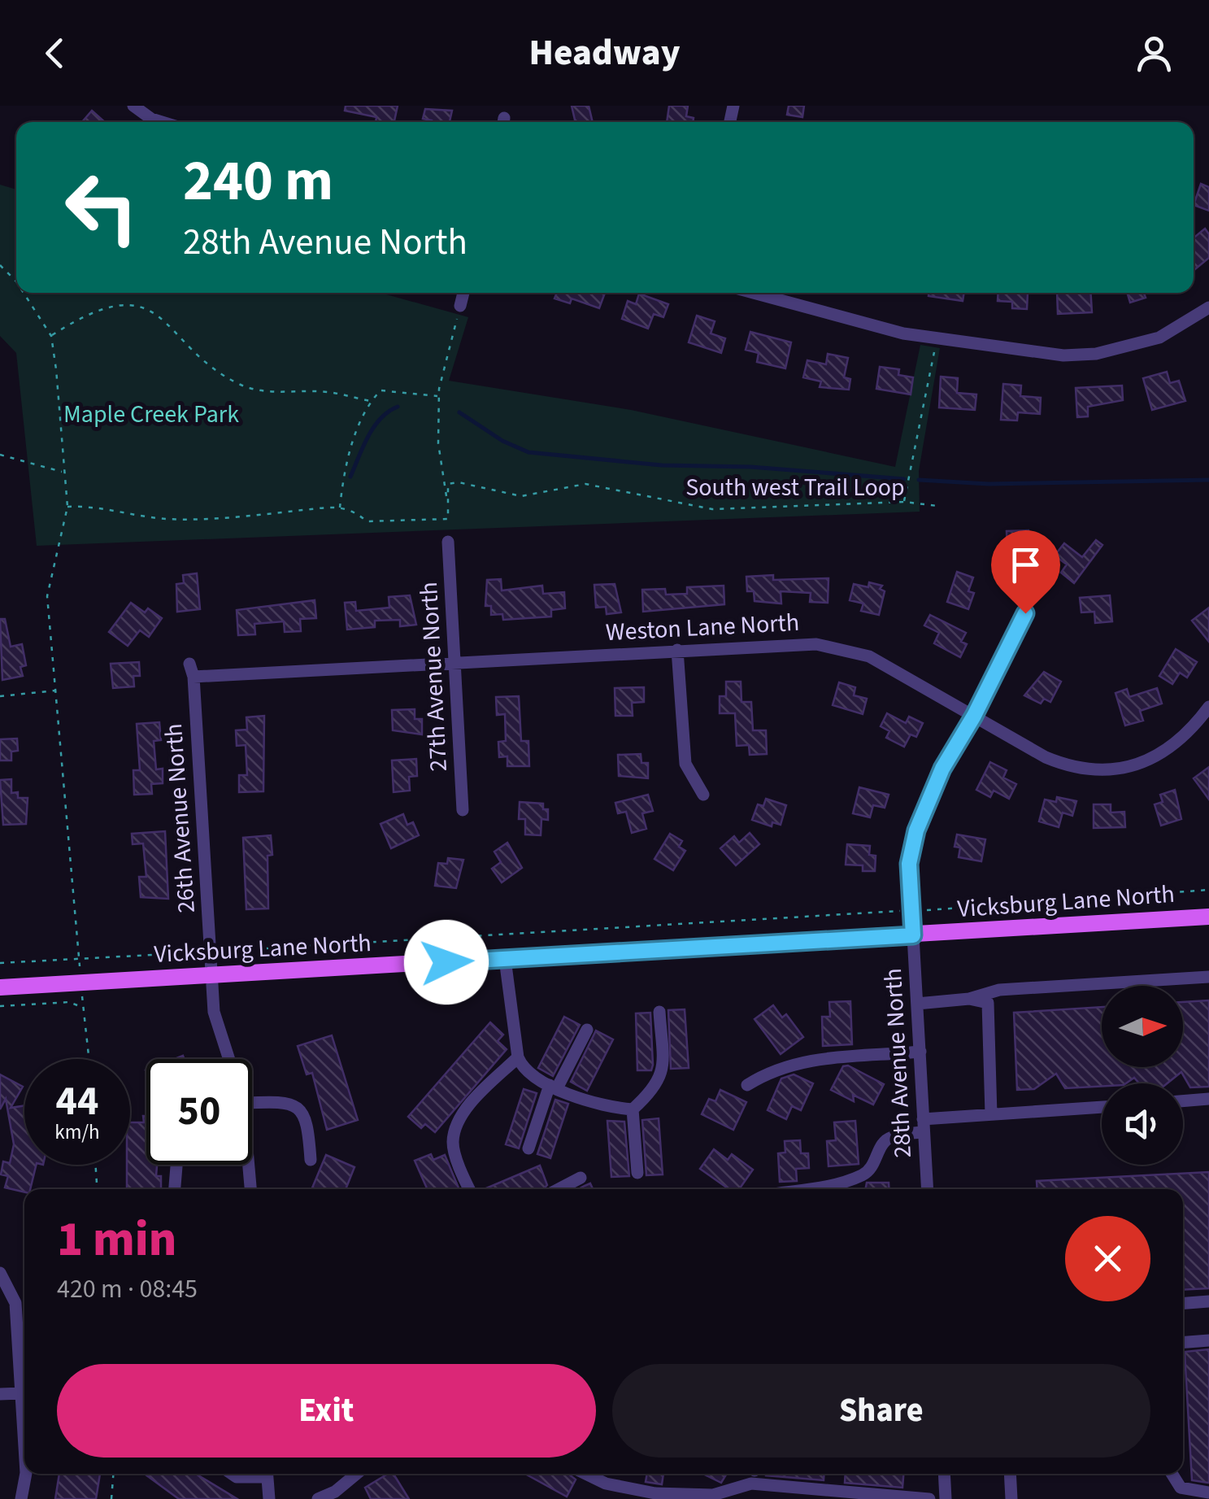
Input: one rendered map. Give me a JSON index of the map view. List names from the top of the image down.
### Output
{
  "streets": {
    "main road": ["Vicksburg Lane North"],
    "street": [
      "Weston Lane North",
      "27th Avenue North",
      "26th Avenue North",
      "28th Avenue North"
    ],
    "path": ["South west Trail Loop"]
  },
  "crossings": [
    ["Weston Lane North", "27th Avenue North"],
    ["Weston Lane North", "26th Avenue North"],
    ["Weston Lane North", "28th Avenue North"],
    ["26th Avenue North", "Vicksburg Lane North"],
    ["Vicksburg Lane North", "28th Avenue North"]
  ],
  "parks": ["Maple Creek Park"],
  "north": "right",
  "page": {
    "header": "Headway",
    "turn": ["240 m", "28th Avenue North"],
    "speed": "44 km/h",
    "limit": "50",
    "heading": ["1 min", "420 m · 08:45"],
    "buttons": ["Exit", "Share"]
  }
}
